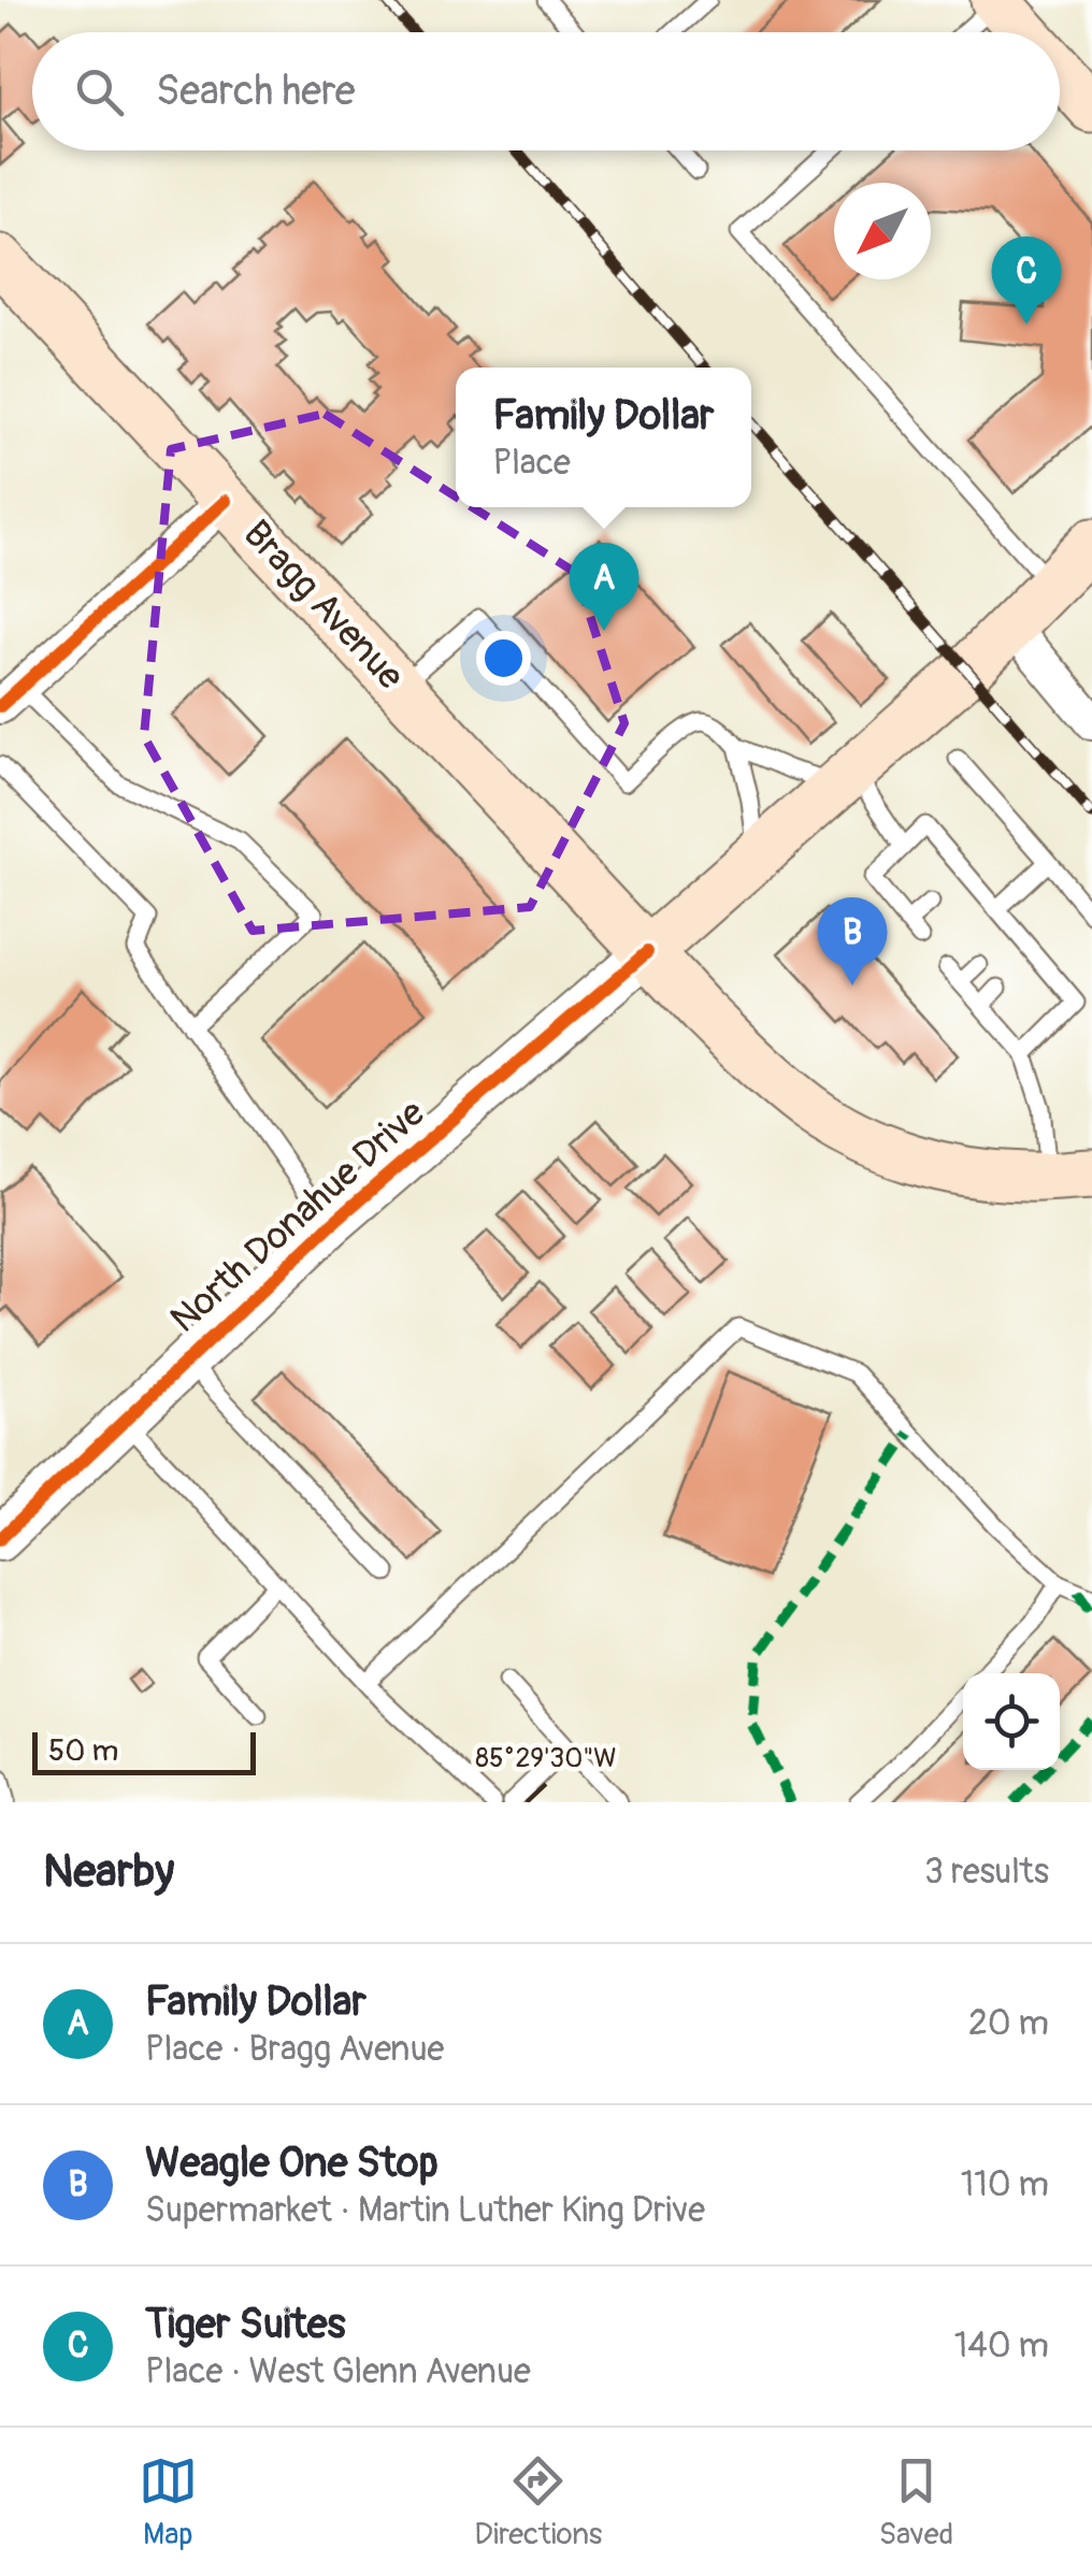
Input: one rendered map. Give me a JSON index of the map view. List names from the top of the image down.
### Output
{
  "streets": {
    "main road": ["Bragg Avenue", "North Donahue Drive"]
  },
  "crossings": [
    ["Bragg Avenue", "North Donahue Drive"]
  ],
  "scale_bar": "50 m",
  "north": "bottom left",
  "page": {
    "search": "Search here",
    "pins": ["C", "A", "B"],
    "popup": ["Family Dollar", "Place"],
    "scale": "50 m",
    "heading": ["Nearby", "3 results"],
    "list": [
      {
        "mark": "A",
        "name": "Family Dollar",
        "note": "Place · Bragg Avenue",
        "value": "20 m"
      },
      {
        "mark": "B",
        "name": "Weagle One Stop",
        "note": "Supermarket · Martin Luther King Drive",
        "value": "110 m"
      },
      {
        "mark": "C",
        "name": "Tiger Suites",
        "note": "Place · West Glenn Avenue",
        "value": "140 m"
      }
    ],
    "nav": ["Map", "Directions", "Saved"]
  },
  "coordinates": ["85°29'30\"W"]
}
